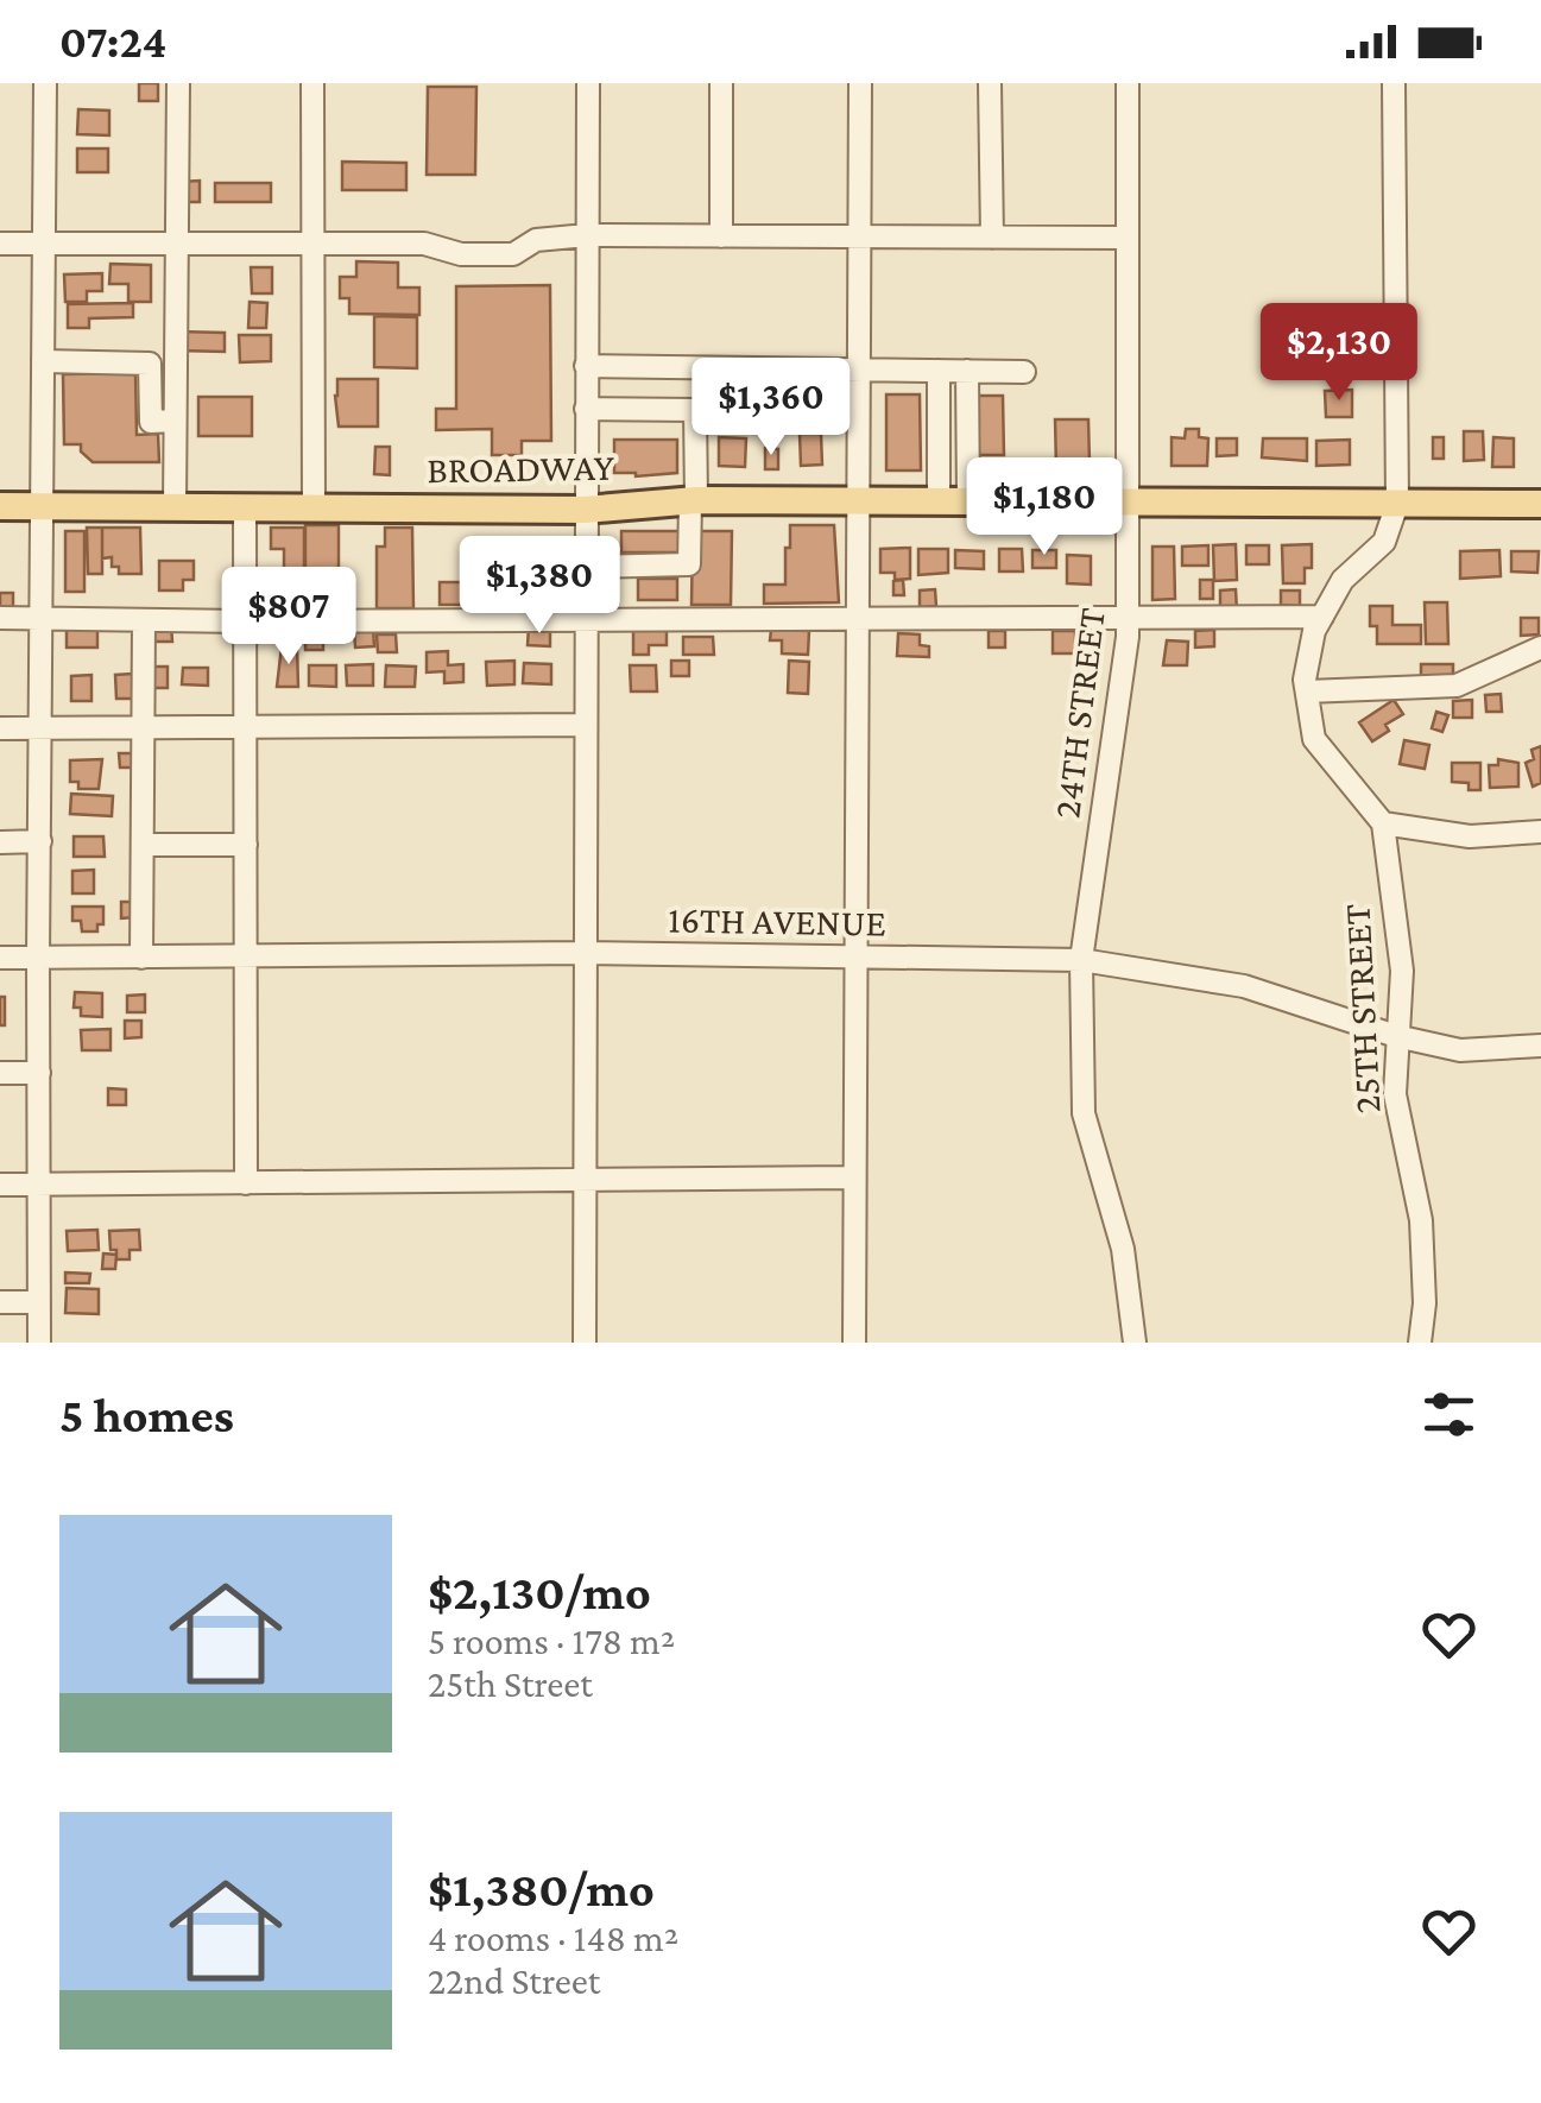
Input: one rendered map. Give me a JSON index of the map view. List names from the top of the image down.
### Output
{
  "streets": {
    "main road": ["BROADWAY"],
    "street": ["24TH STREET", "16TH AVENUE", "25TH STREET"]
  },
  "crossings": [
    ["BROADWAY", "24TH STREET"],
    ["24TH STREET", "16TH AVENUE"],
    ["16TH AVENUE", "25TH STREET"]
  ],
  "page": {
    "status": "07:24",
    "price": [
      "$2,130",
      "$1,360",
      "$1,180",
      "$1,380",
      "$807"
    ],
    "heading": "5 homes",
    "list": [
      {
        "name": "$2,130/mo",
        "note": "5 rooms · 178 m² · 25th Street"
      },
      {
        "name": "$1,380/mo",
        "note": "4 rooms · 148 m² · 22nd Street"
      }
    ]
  }
}
